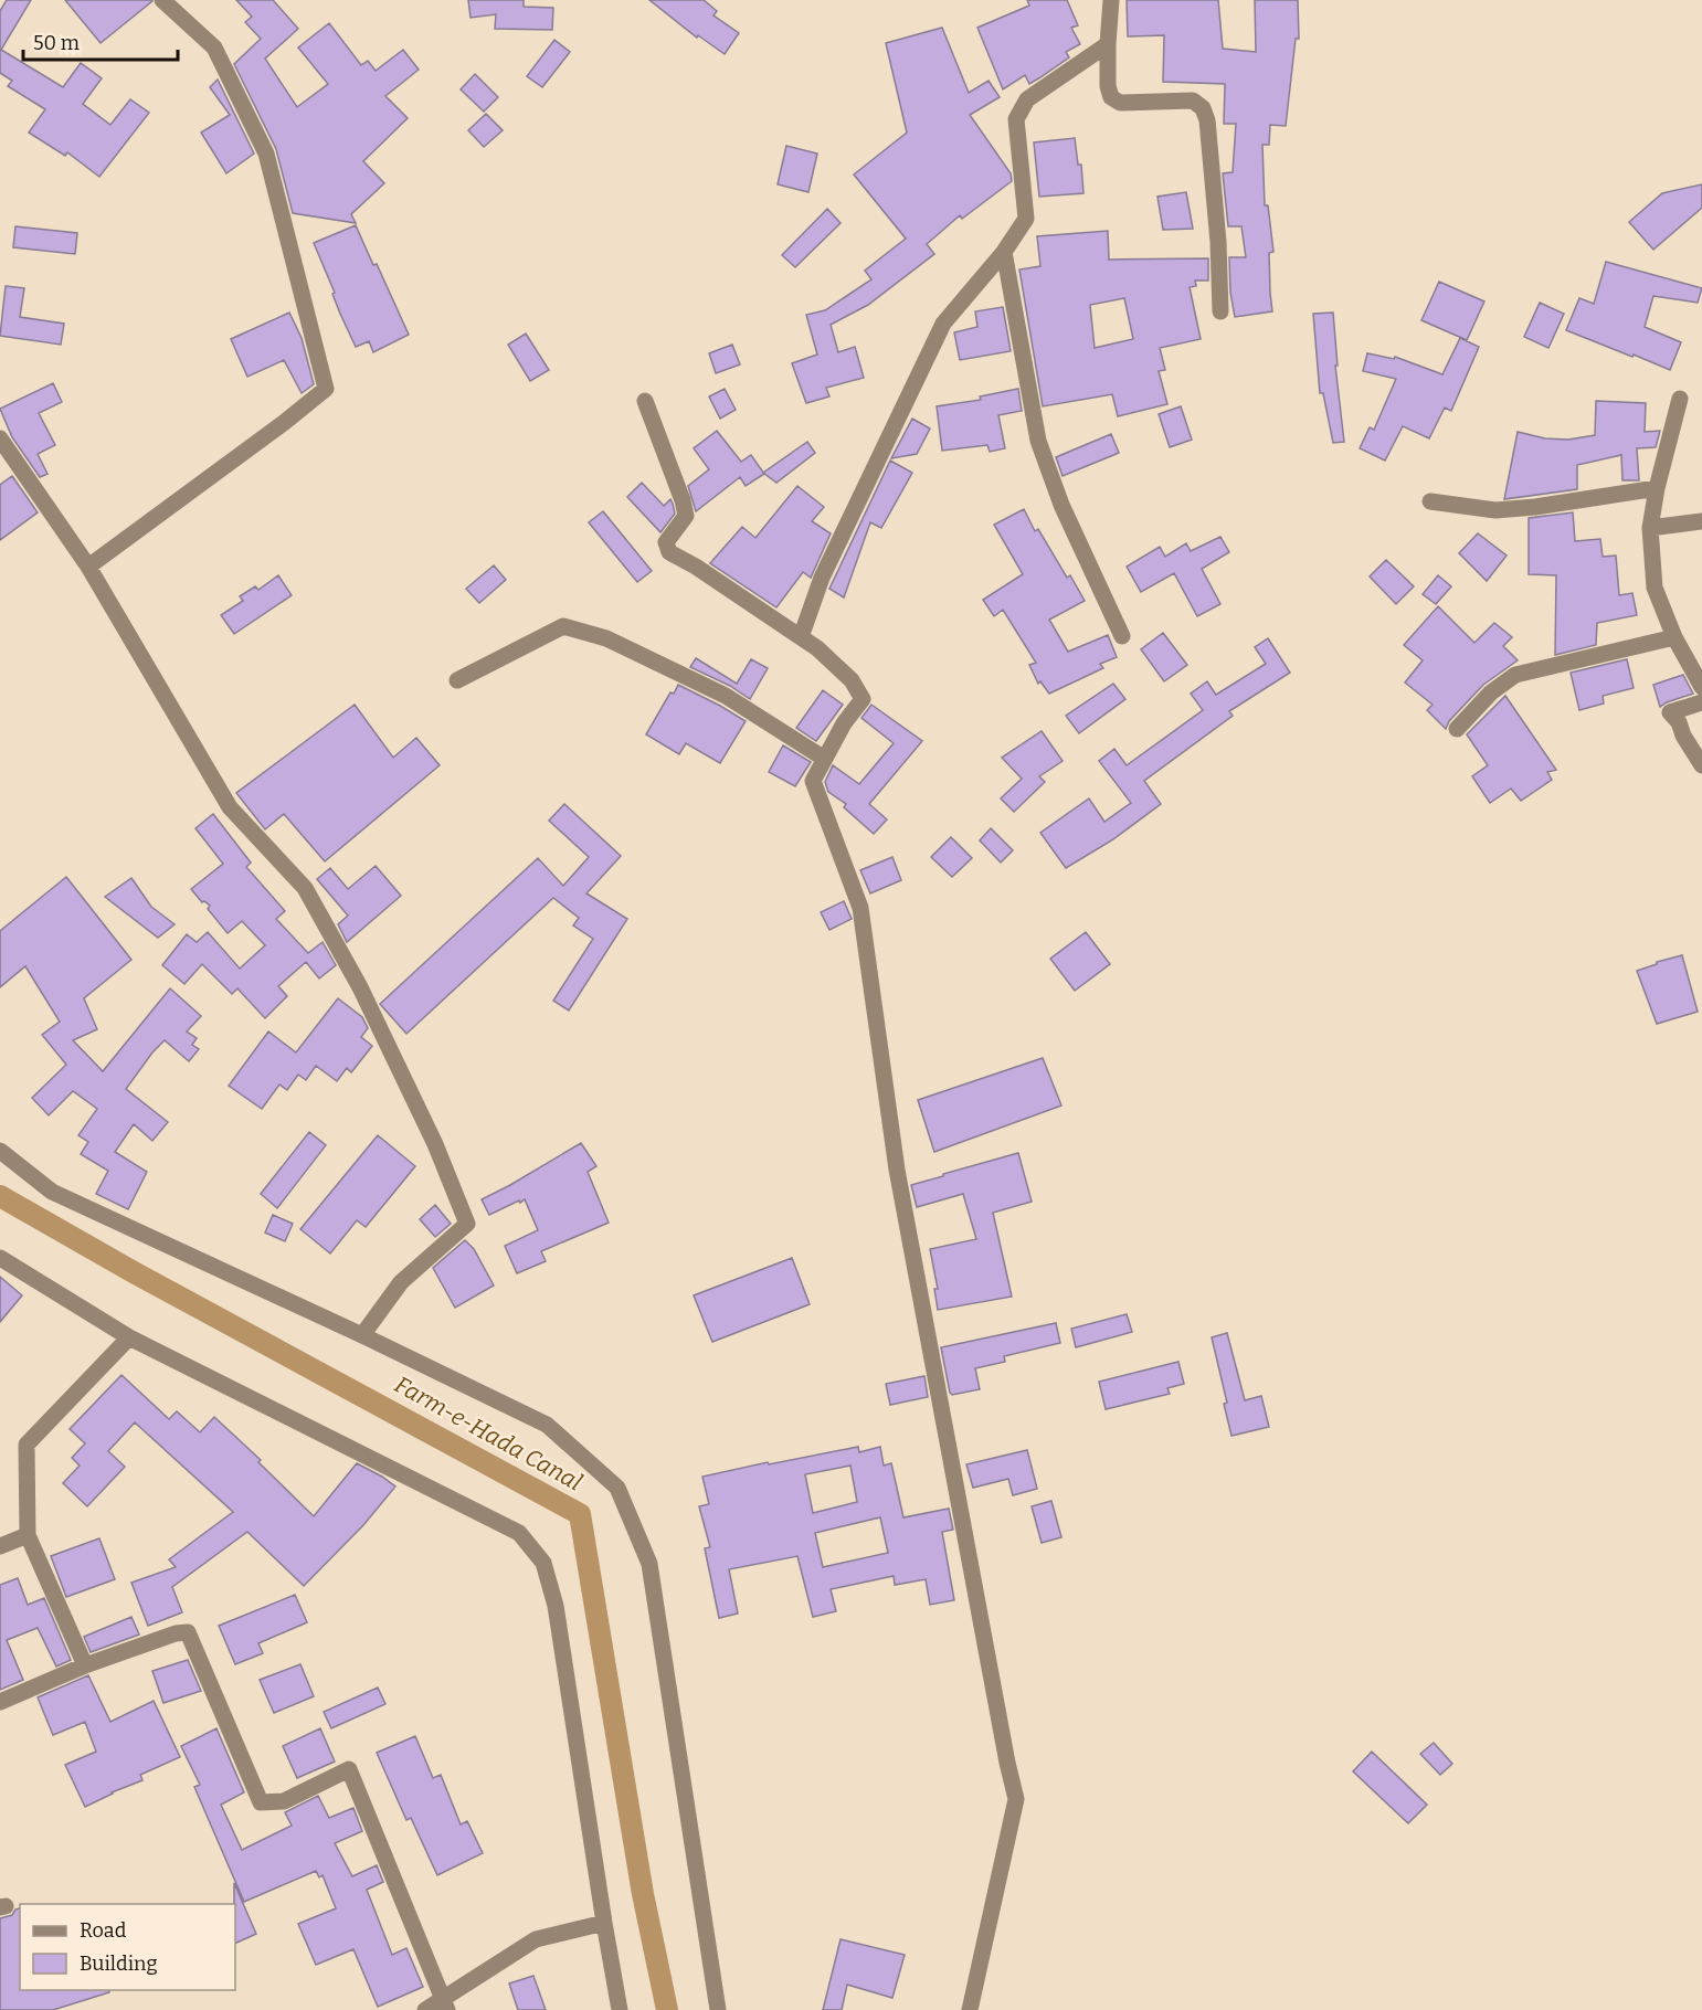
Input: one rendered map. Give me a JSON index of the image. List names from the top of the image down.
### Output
{
  "water": ["Farm-e-Hada Canal"],
  "legend": ["Road", "Building"],
  "scale_bar": "50 m"
}
